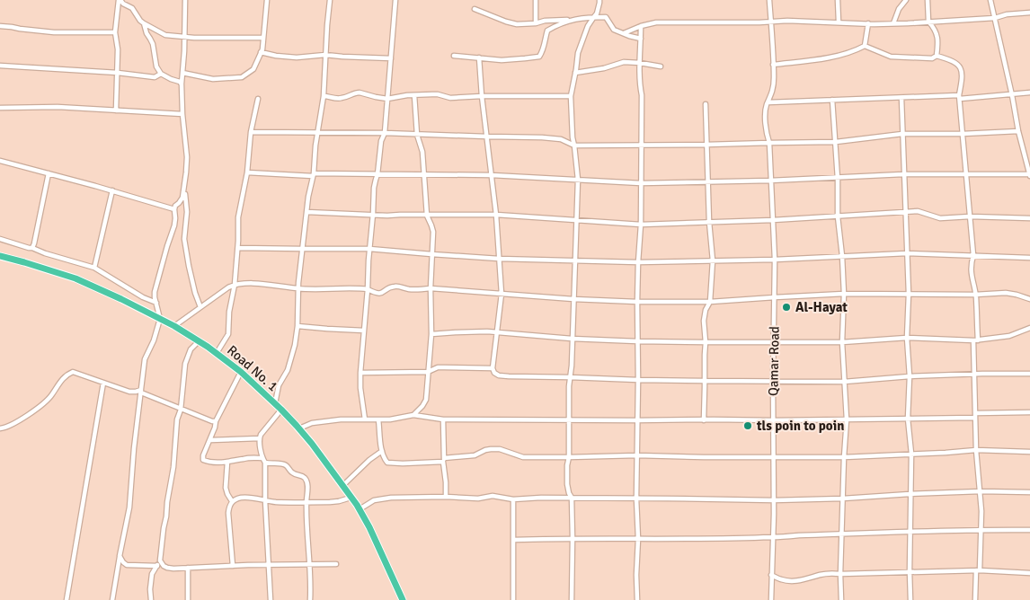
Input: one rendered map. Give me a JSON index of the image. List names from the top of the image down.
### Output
{
  "streets": {
    "highway": ["Road No. 1"],
    "street": ["Qamar Road"]
  },
  "places": ["Al-Hayat", "tls poin to poin"]
}
